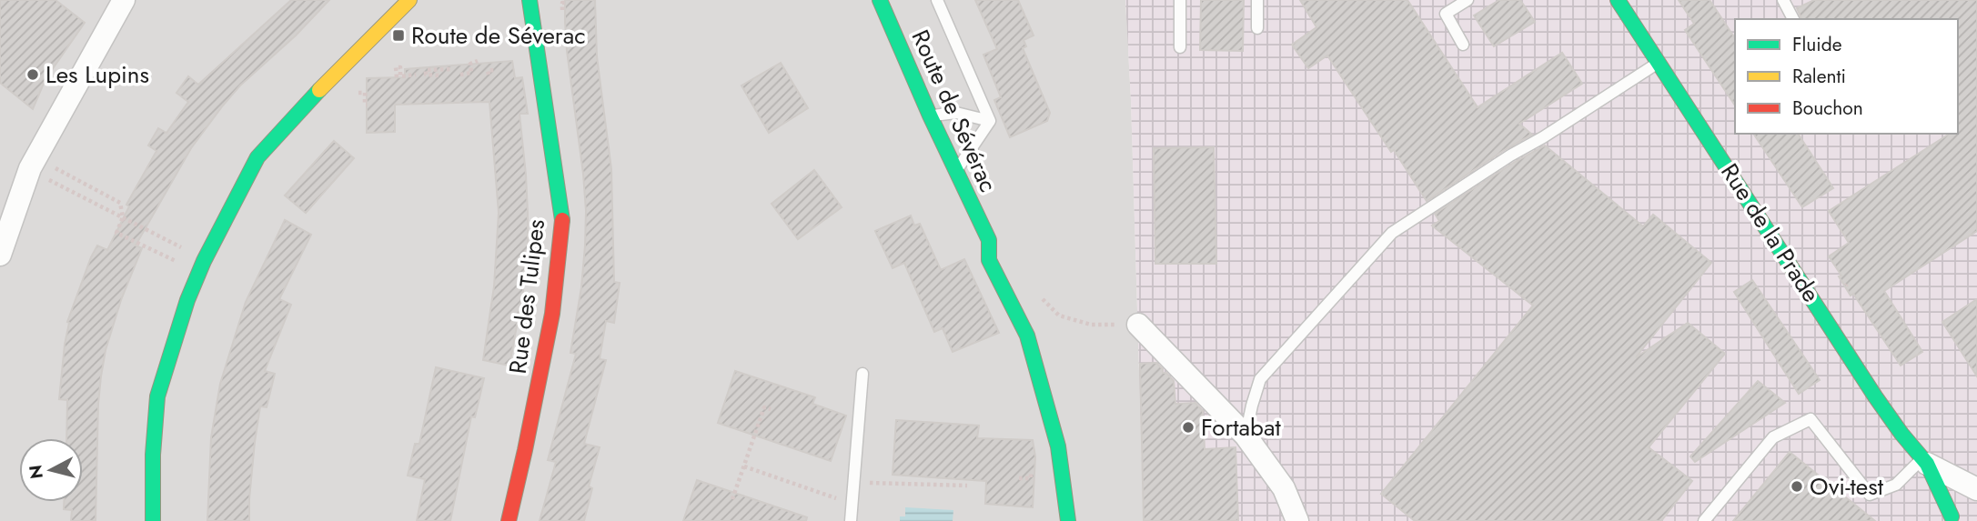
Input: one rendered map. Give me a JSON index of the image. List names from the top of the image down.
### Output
{
  "streets": {
    "street": ["Route de Sévérac", "Rue de la Prade", "Rue des Tulipes"]
  },
  "places": {
    "transit": ["Route de Séverac"],
    "other": ["Les Lupins", "Fortabat", "Ovi-test"]
  },
  "legend": ["Fluide", "Ralenti", "Bouchon"],
  "north": "left"
}
